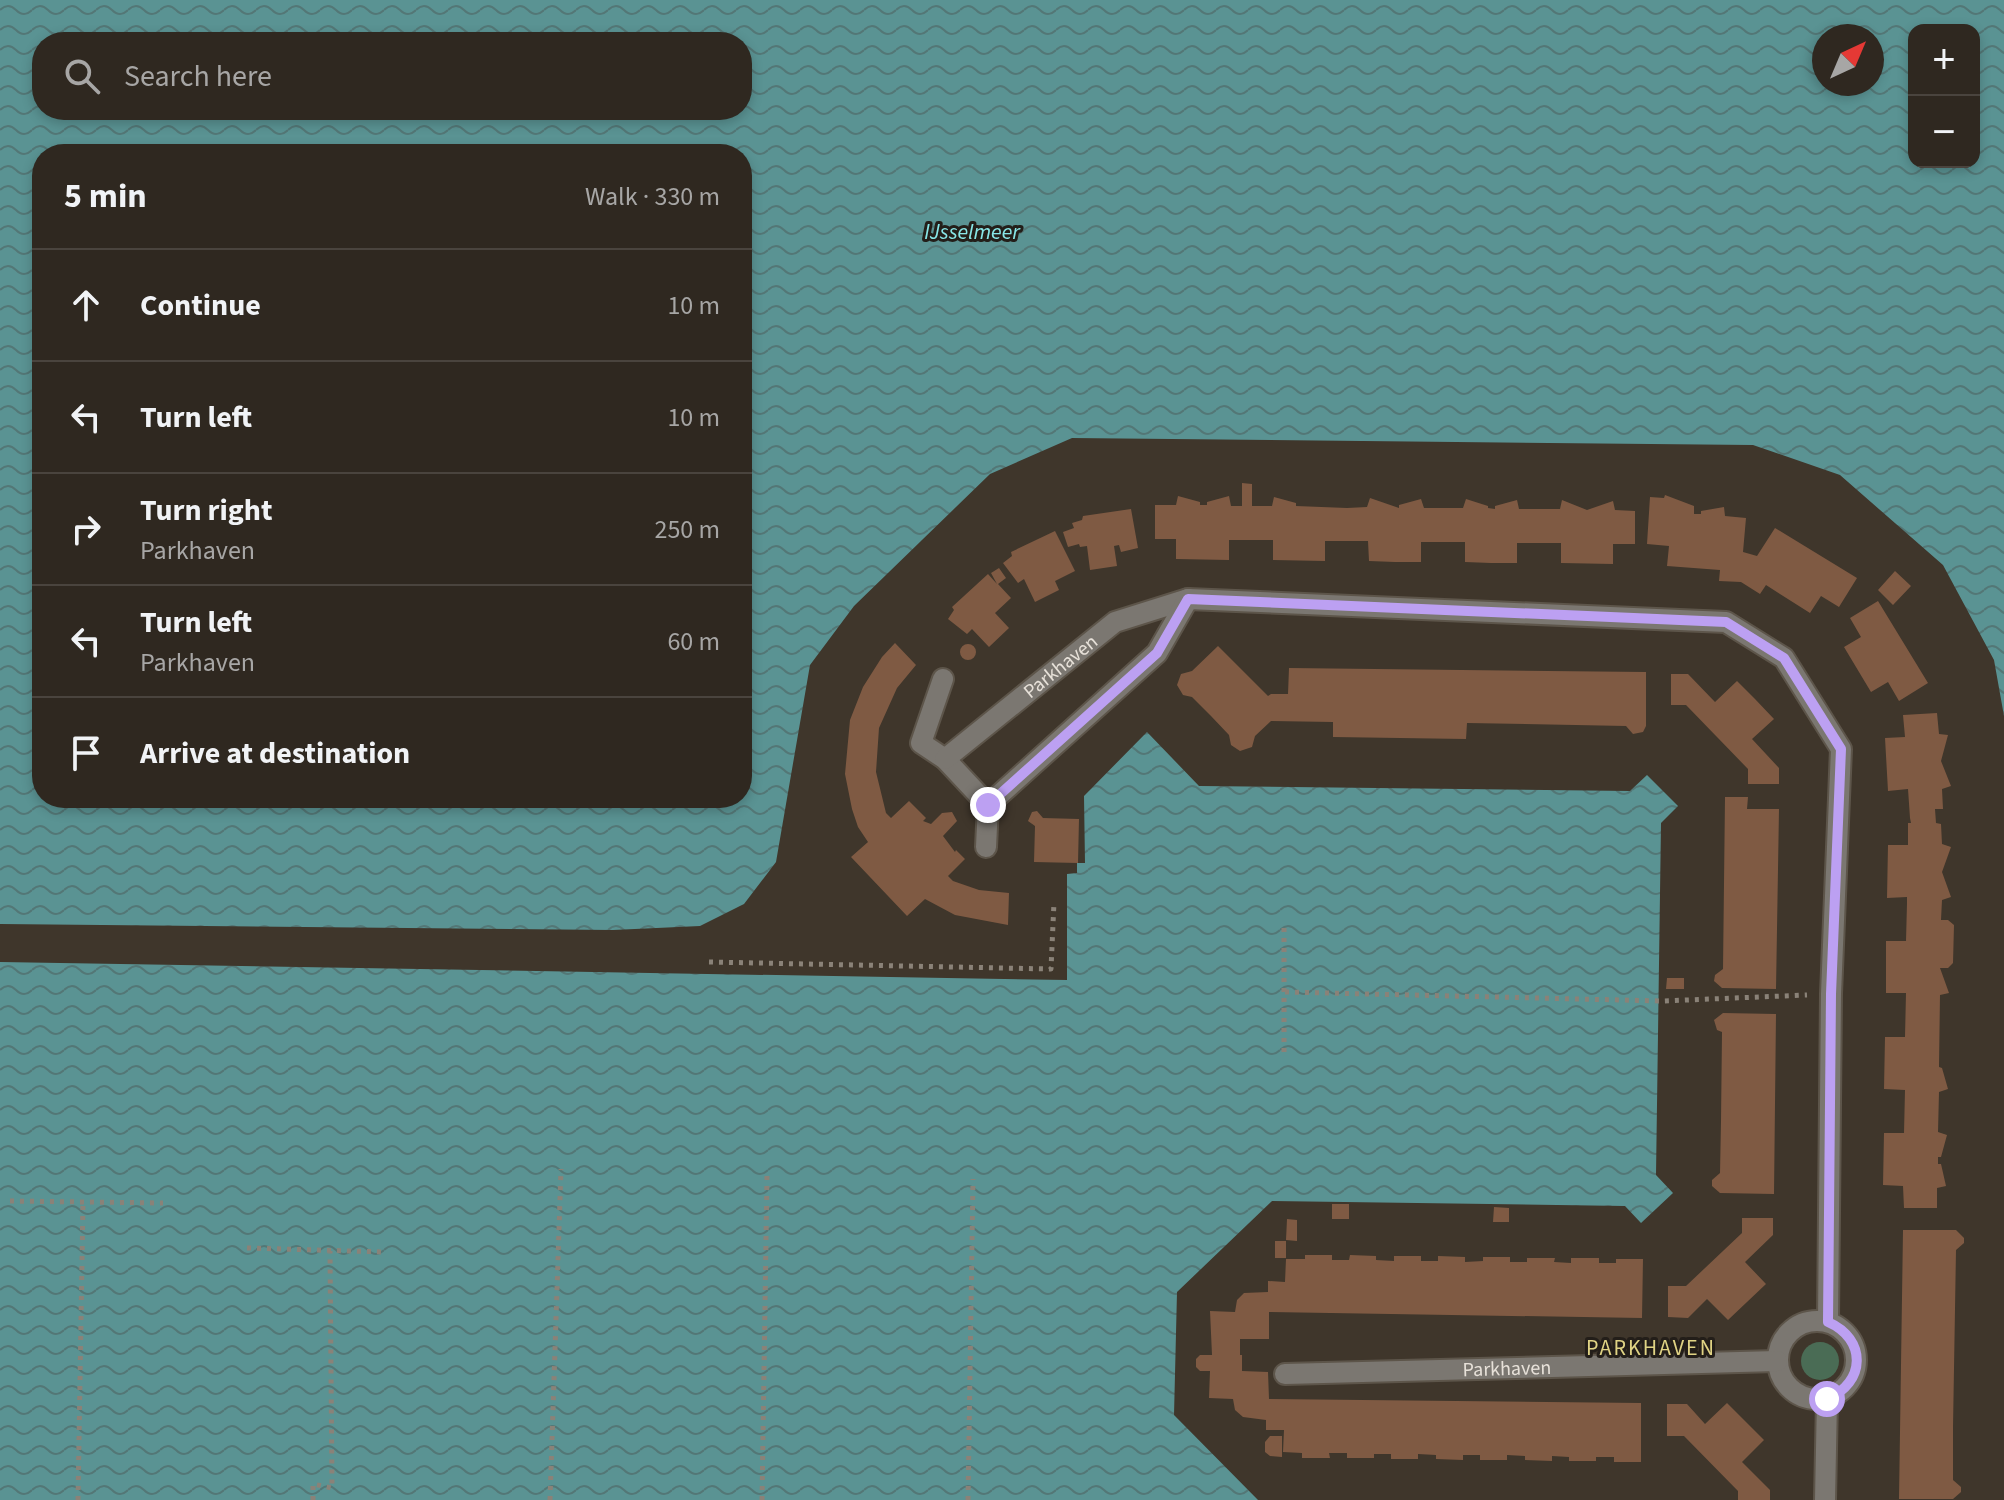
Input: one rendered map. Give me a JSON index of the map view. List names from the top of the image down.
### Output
{
  "streets": {
    "street": ["Parkhaven"]
  },
  "districts": ["PARKHAVEN"],
  "water": ["IJsselmeer"],
  "north": "top right",
  "page": {
    "map_buttons": ["+", "−"],
    "search": "Search here",
    "heading": ["5 min", "Walk · 330 m"],
    "list": [
      ["Continue", "10 m"],
      ["Turn left", "10 m"],
      ["Turn right", "Parkhaven", "250 m"],
      ["Turn left", "Parkhaven", "60 m"],
      "Arrive at destination"
    ]
  }
}
